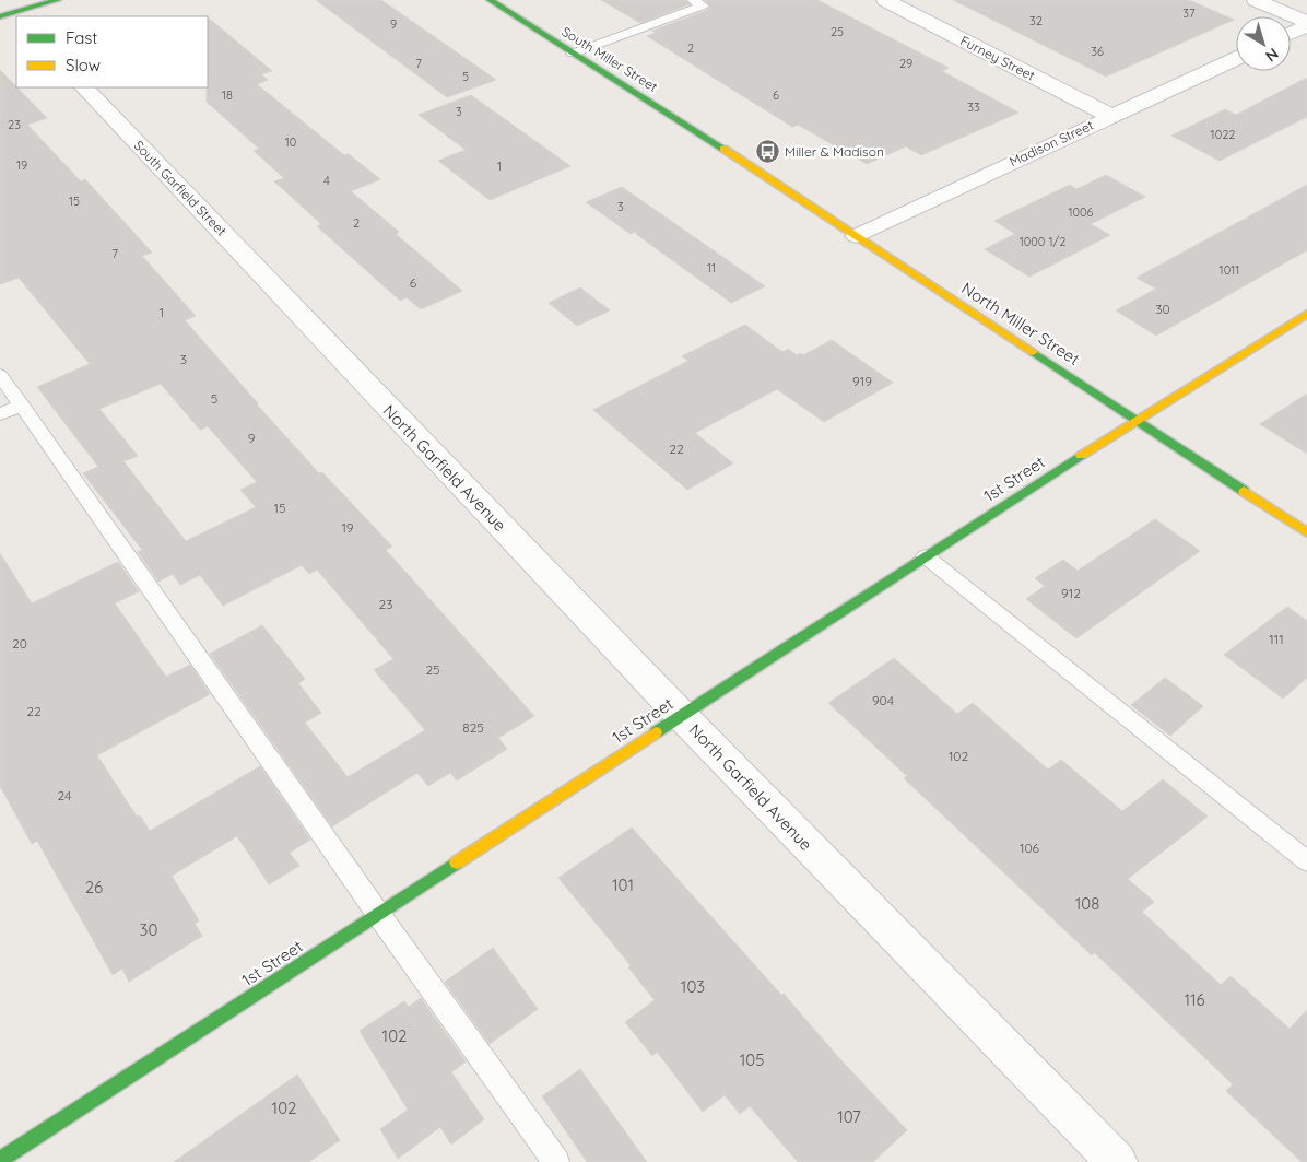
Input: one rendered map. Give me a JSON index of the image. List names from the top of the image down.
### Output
{
  "streets": {
    "street": [
      "Furney Street",
      "South Miller Street",
      "Madison Street",
      "South Garfield Street",
      "North Miller Street",
      "North Garfield Avenue",
      "1st Street"
    ]
  },
  "crossings": [
    ["Furney Street", "Madison Street"],
    ["South Miller Street", "North Miller Street"],
    ["Madison Street", "North Miller Street"],
    ["South Garfield Street", "North Garfield Avenue"],
    ["North Miller Street", "1st Street"],
    ["North Garfield Avenue", "1st Street"]
  ],
  "places": {
    "bus stop": ["Miller & Madison"]
  },
  "house_numbers": [
    "37",
    "32",
    "9",
    "25",
    "2",
    "36",
    "7",
    "29",
    "5",
    "18",
    "6",
    "33",
    "3",
    "23",
    "1022",
    "10",
    "19",
    "1",
    "4",
    "15",
    "3",
    "1006",
    "2",
    "1000 1/2",
    "7",
    "11",
    "1011",
    "6",
    "30",
    "1",
    "3",
    "919",
    "5",
    "9",
    "22",
    "15",
    "19",
    "912",
    "23",
    "111",
    "20",
    "25",
    "904",
    "22",
    "825",
    "102",
    "24",
    "106",
    "101",
    "26",
    "108",
    "30",
    "103",
    "116",
    "102",
    "105",
    "102",
    "107"
  ],
  "legend": ["Fast", "Slow"],
  "north": "bottom right"
}
